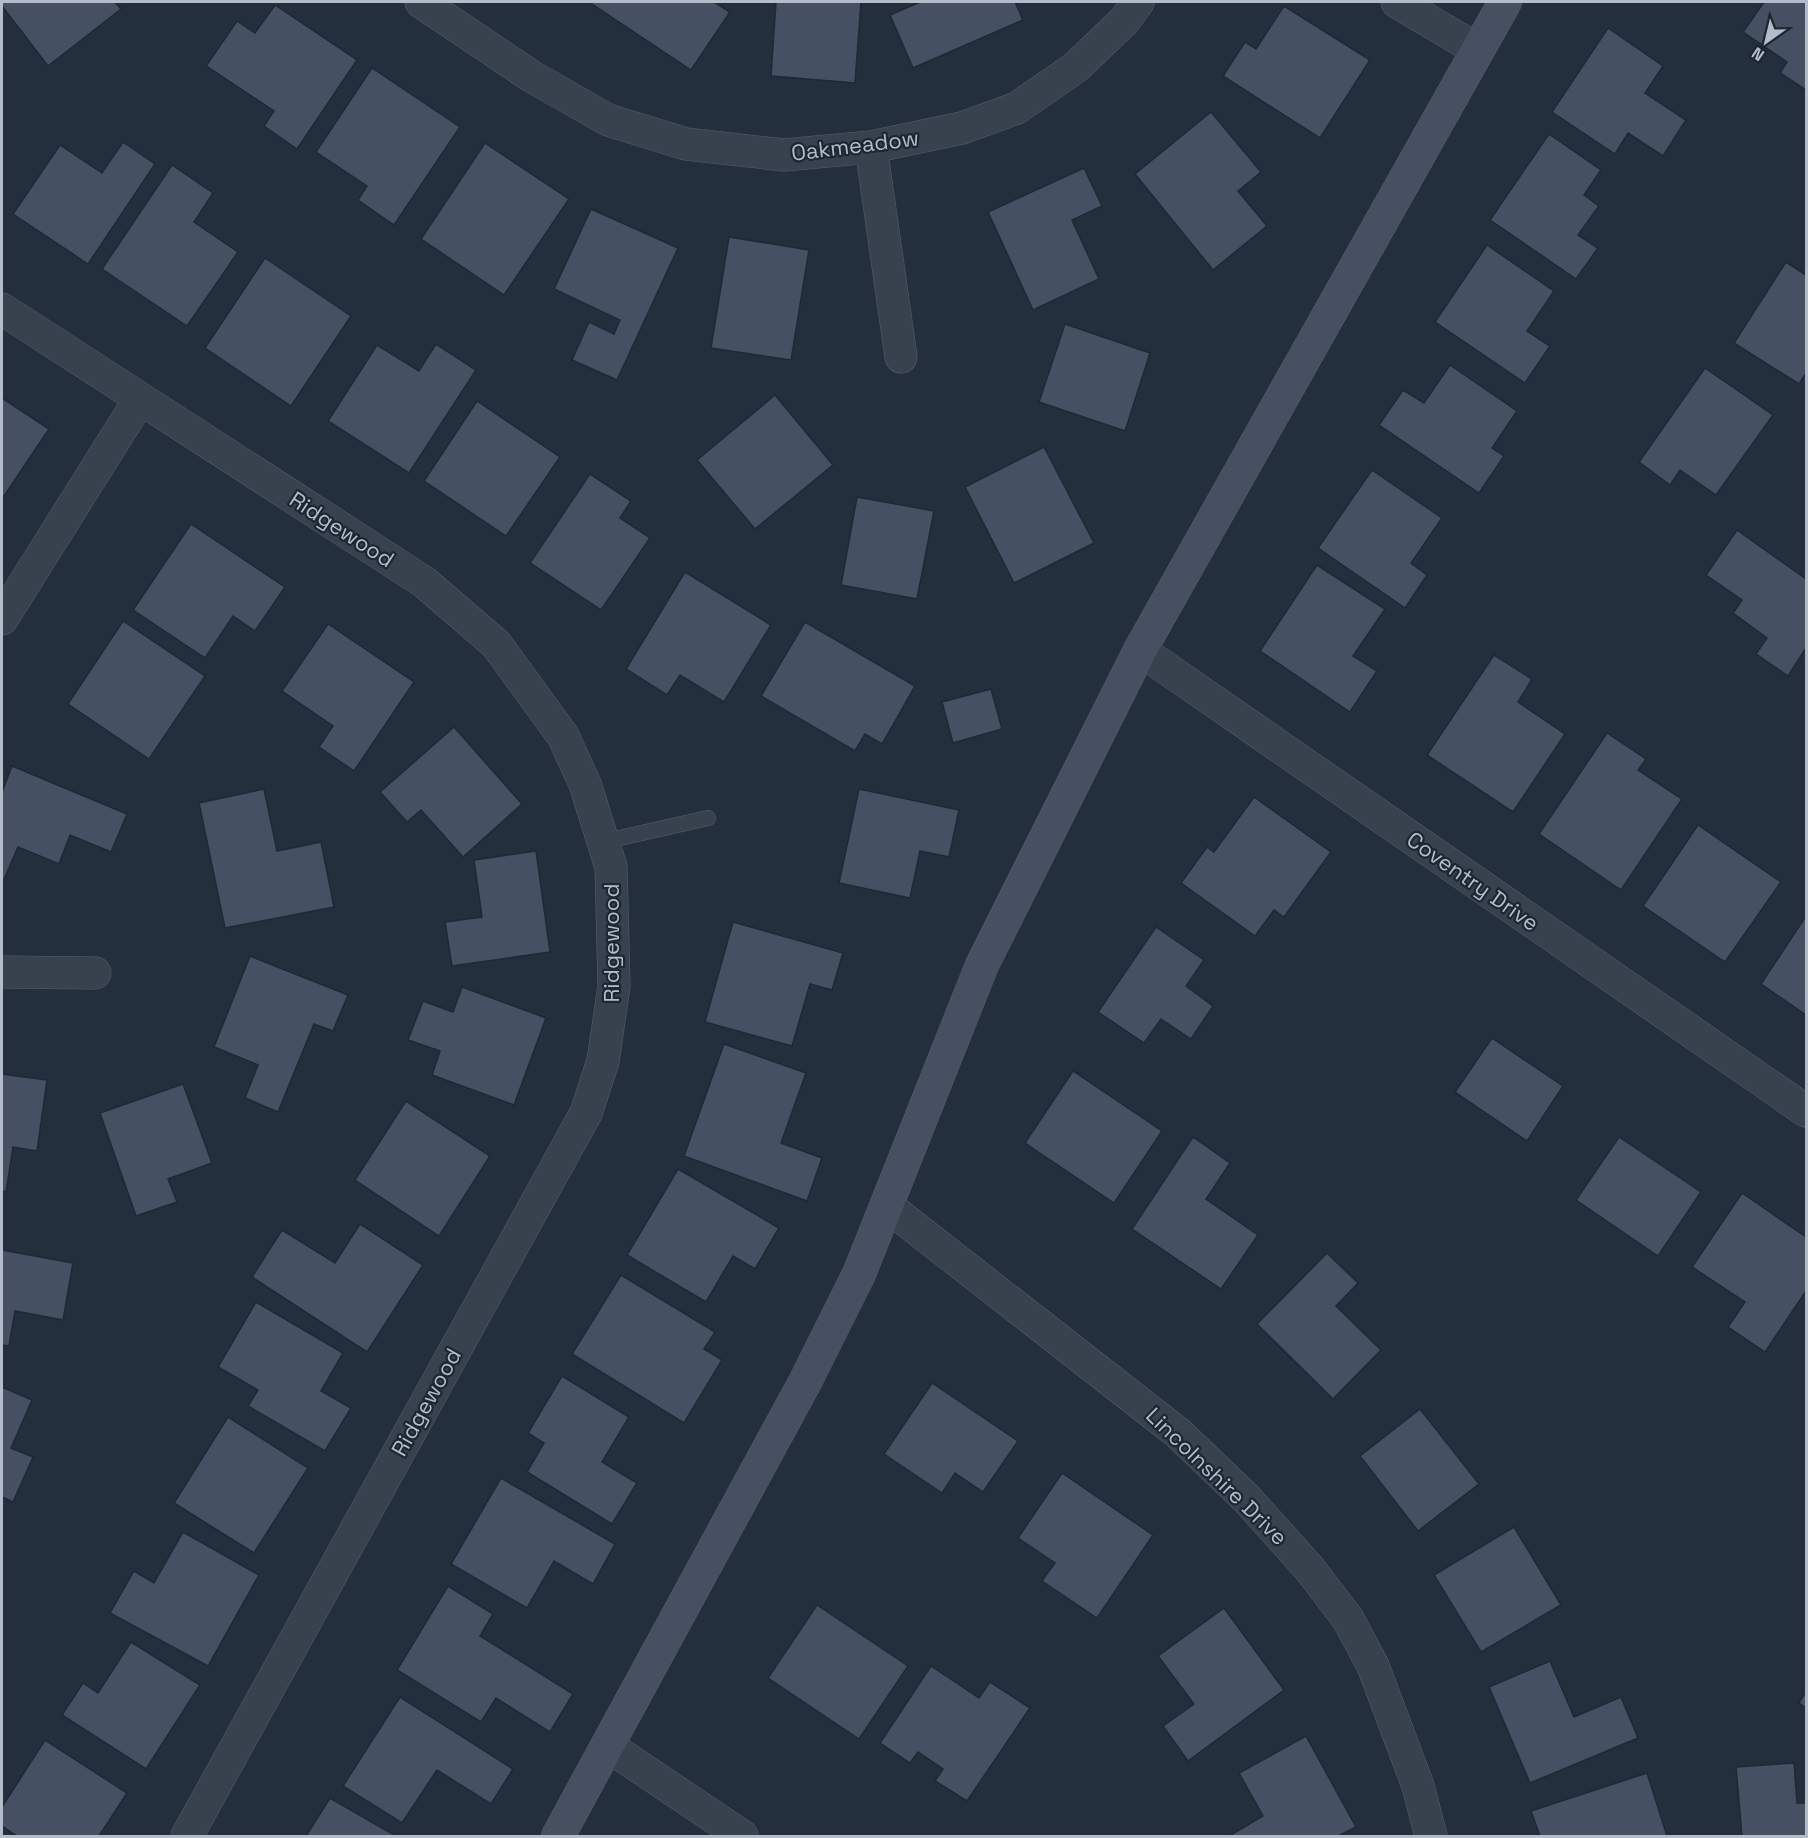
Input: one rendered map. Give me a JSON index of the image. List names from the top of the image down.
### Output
{
  "streets": {
    "street": [
      "Oakmeadow",
      "Ridgewood",
      "Coventry Drive",
      "Lincolnshire Drive"
    ]
  },
  "north": "bottom left"
}
